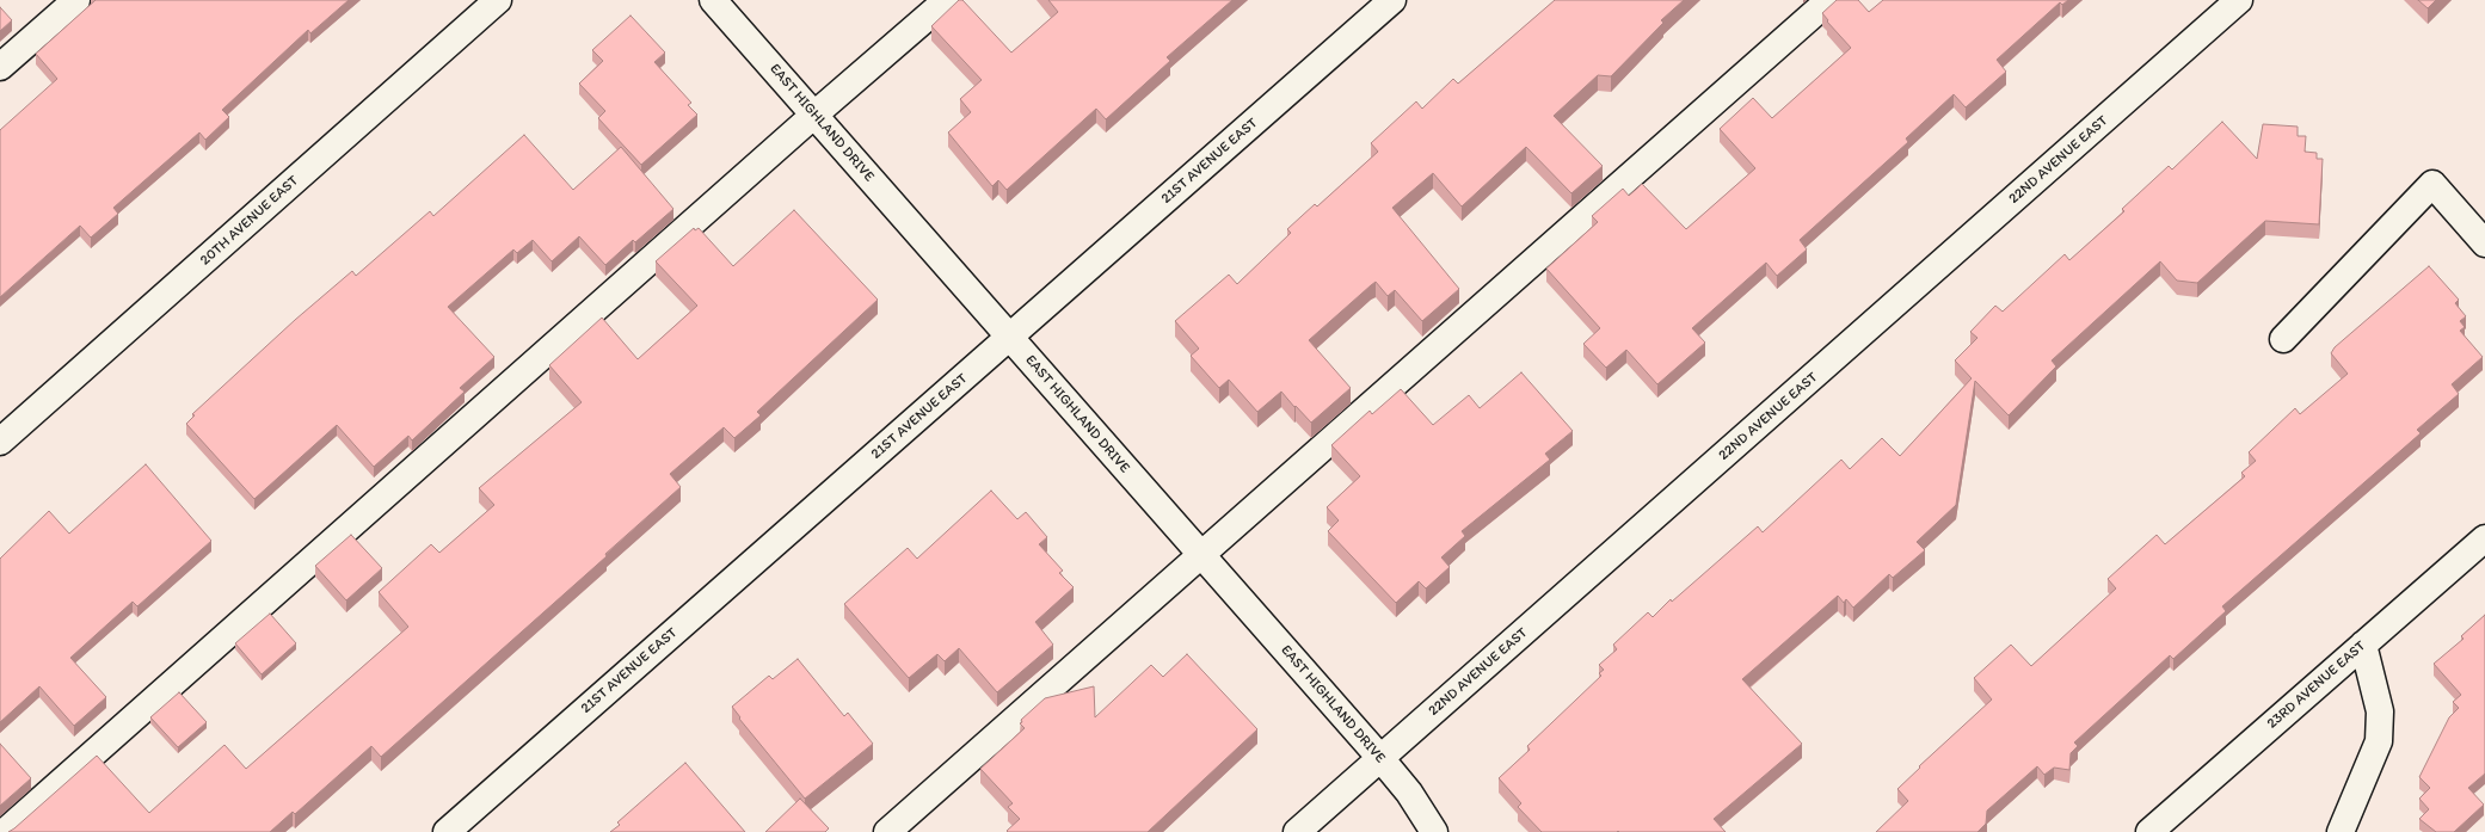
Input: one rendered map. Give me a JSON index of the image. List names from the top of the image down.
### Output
{
  "streets": {
    "street": [
      "EAST HIGHLAND DRIVE",
      "22ND AVENUE EAST",
      "21ST AVENUE EAST",
      "20TH AVENUE EAST",
      "23RD AVENUE EAST"
    ]
  },
  "crossings": [
    ["EAST HIGHLAND DRIVE", "22ND AVENUE EAST"],
    ["EAST HIGHLAND DRIVE", "21ST AVENUE EAST"]
  ]
}
